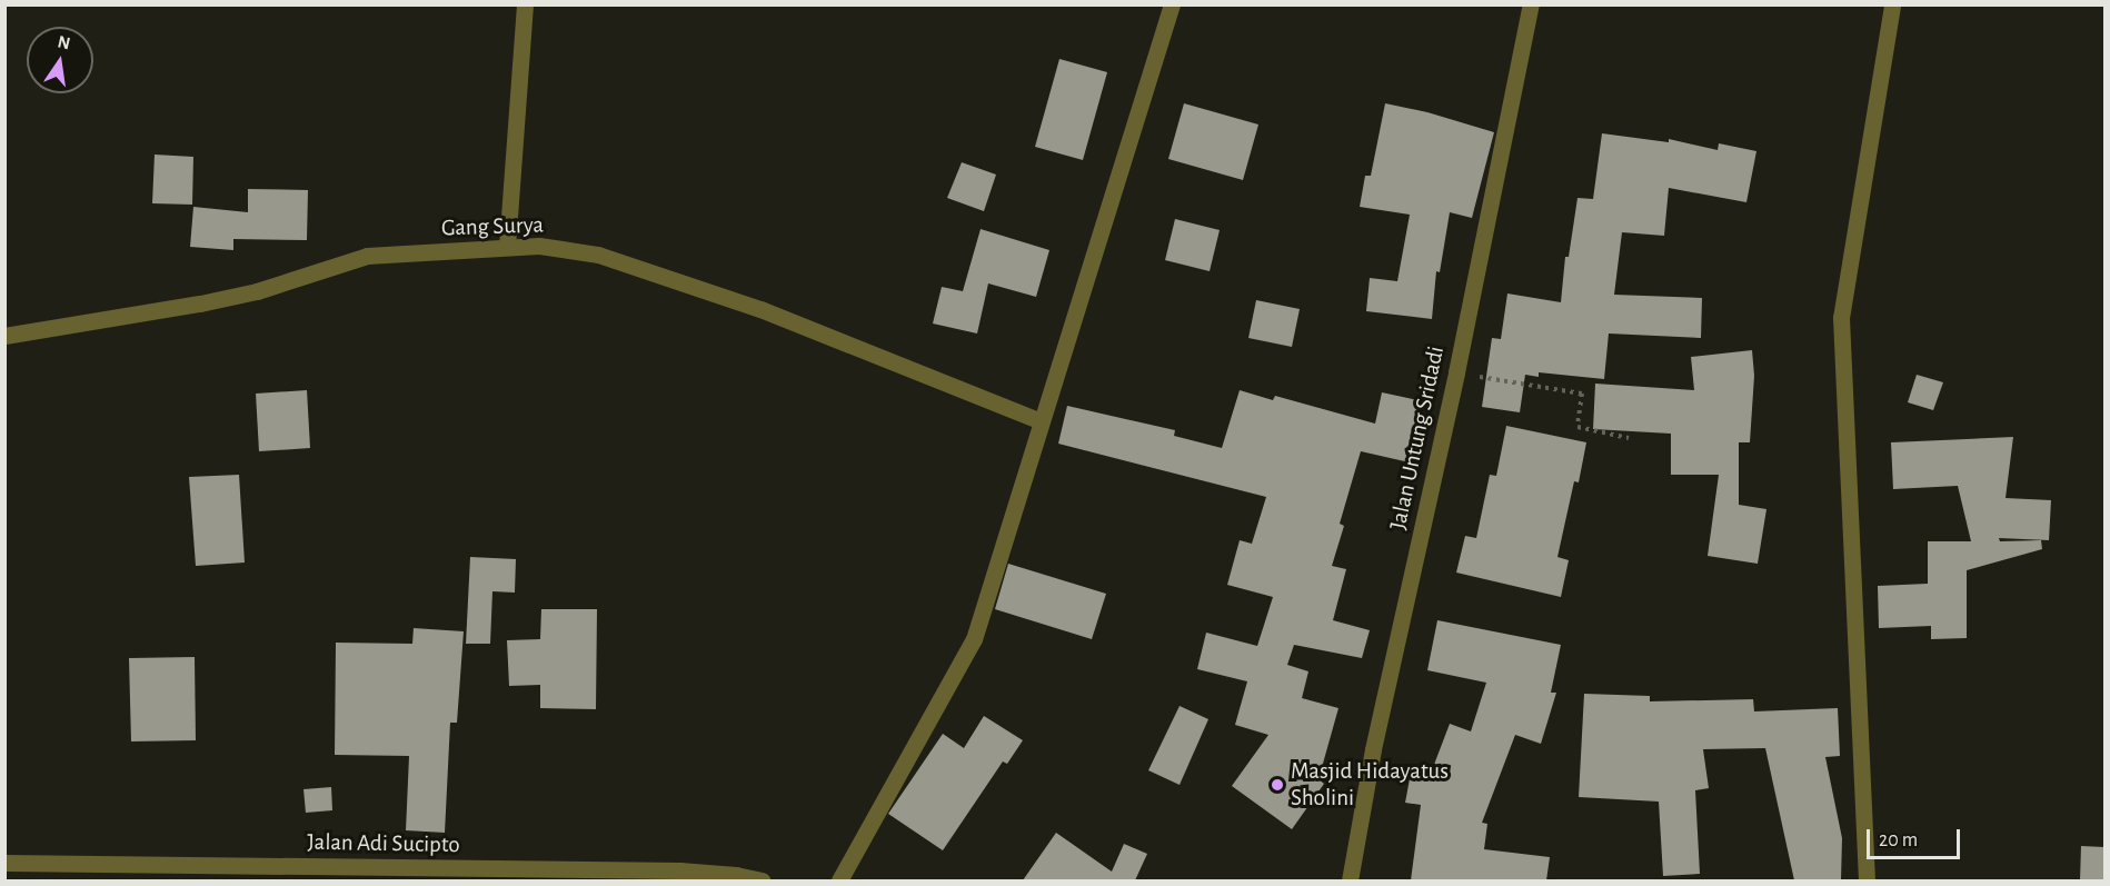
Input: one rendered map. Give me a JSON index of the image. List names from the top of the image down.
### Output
{
  "streets": {
    "street": ["Gang Surya", "Jalan Untung Sridadi", "Jalan Adi Sucipto"]
  },
  "places": ["Masjid Hidayatus Sholini"],
  "scale_bar": "20 m",
  "north": "top"
}
